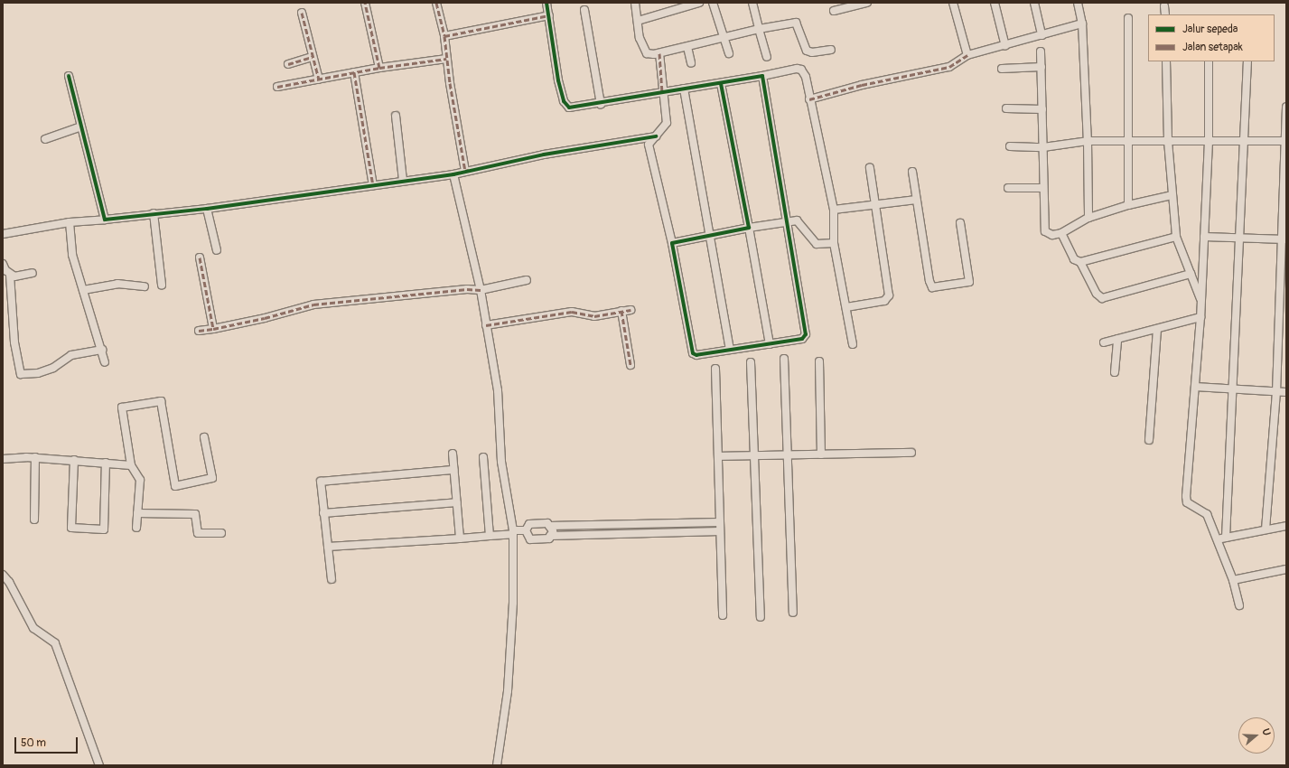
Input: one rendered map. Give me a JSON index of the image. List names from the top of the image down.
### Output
{
  "legend": ["Jalur sepeda", "Jalan setapak"],
  "scale_bar": "50 m",
  "north": "right"
}
